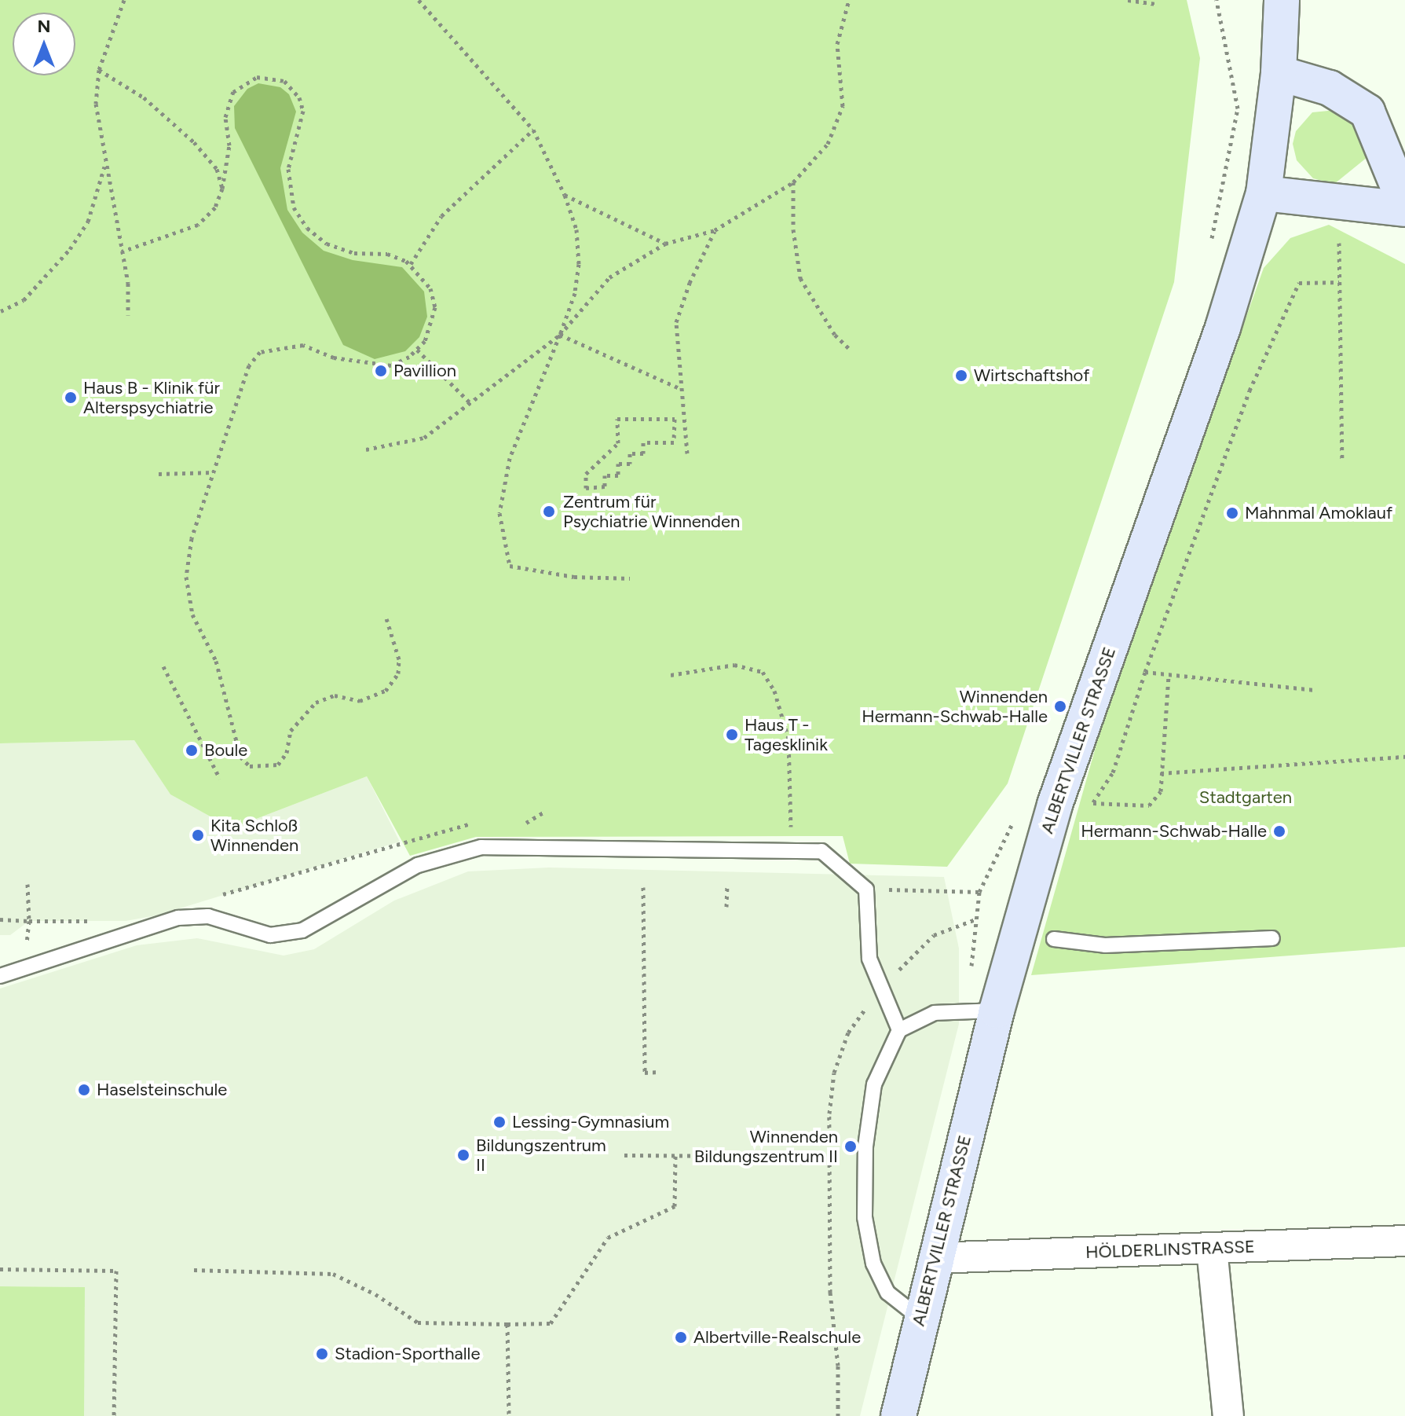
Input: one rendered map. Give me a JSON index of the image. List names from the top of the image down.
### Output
{
  "streets": {
    "street": ["ALBERTVILLER STRASSE", "HÖLDERLINSTRASSE"]
  },
  "crossings": [
    ["ALBERTVILLER STRASSE", "HÖLDERLINSTRASSE"]
  ],
  "parks": ["Stadtgarten"],
  "places": [
    "Pavillion",
    "Wirtschaftshof",
    "Haus B - Klinik für Alterspsychiatrie",
    "Zentrum für Psychiatrie Winnenden",
    "Mahnmal Amoklauf",
    "Winnenden Hermann-Schwab-Halle",
    "Haus T - Tagesklinik",
    "Boule",
    "Hermann-Schwab-Halle",
    "Kita Schloß Winnenden",
    "Haselsteinschule",
    "Lessing-Gymnasium",
    "Winnenden Bildungszentrum II",
    "Bildungszentrum II",
    "Albertville-Realschule",
    "Stadion-Sporthalle"
  ],
  "north": "top"
}
